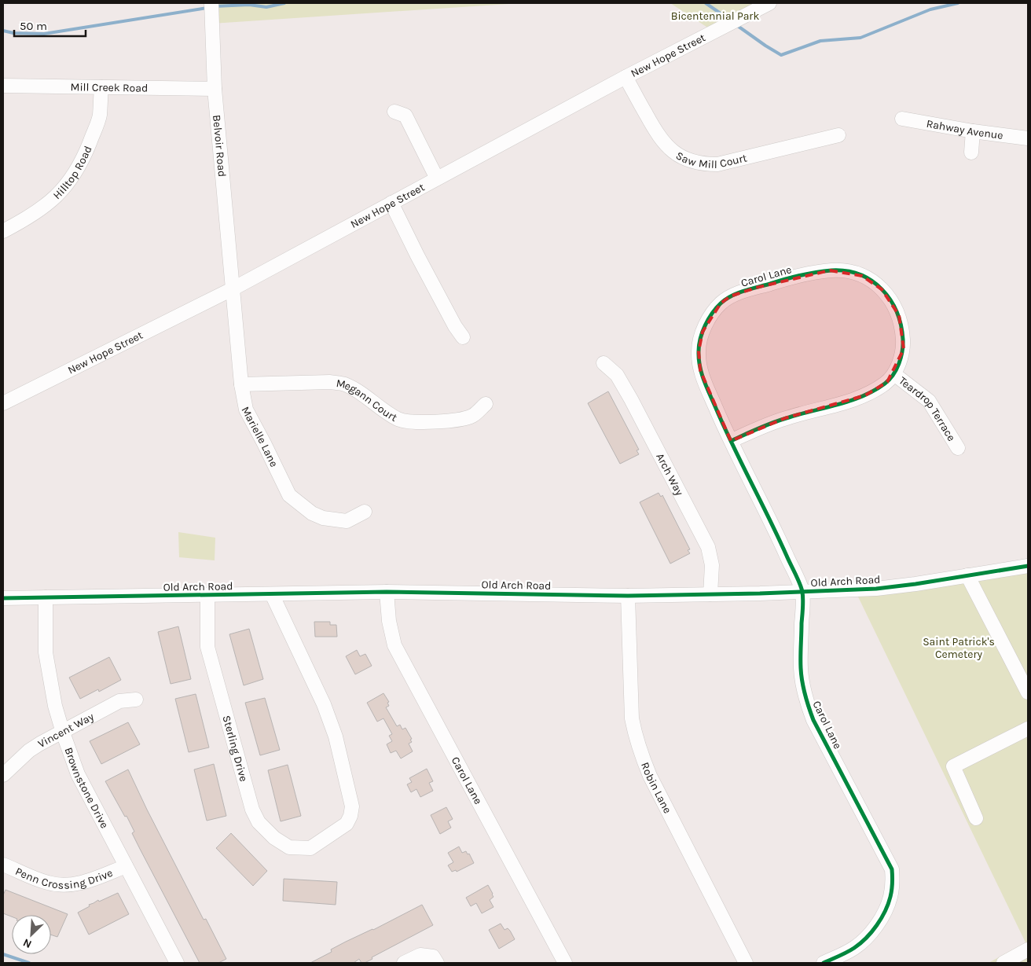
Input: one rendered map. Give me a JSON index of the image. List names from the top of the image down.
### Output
{
  "streets": {
    "street": [
      "New Hope Street",
      "Mill Creek Road",
      "Rahway Avenue",
      "Belvoir Road",
      "Saw Mill Court",
      "Hilltop Road",
      "Carol Lane",
      "Megann Court",
      "Teardrop Terrace",
      "Marielle Lane",
      "Arch Way",
      "Old Arch Road",
      "Vincent Way",
      "Sterling Drive",
      "Brownstone Drive",
      "Robin Lane",
      "Penn Crossing Drive"
    ]
  },
  "crossings": [
    ["New Hope Street", "Belvoir Road"],
    ["New Hope Street", "Saw Mill Court"],
    ["New Hope Street", "Marielle Lane"],
    ["Mill Creek Road", "Belvoir Road"],
    ["Mill Creek Road", "Hilltop Road"],
    ["Belvoir Road", "Marielle Lane"],
    ["Carol Lane", "Teardrop Terrace"],
    ["Carol Lane", "Old Arch Road"],
    ["Megann Court", "Marielle Lane"],
    ["Arch Way", "Old Arch Road"],
    ["Old Arch Road", "Sterling Drive"],
    ["Old Arch Road", "Brownstone Drive"],
    ["Old Arch Road", "Robin Lane"],
    ["Vincent Way", "Brownstone Drive"],
    ["Brownstone Drive", "Penn Crossing Drive"]
  ],
  "parks": ["Bicentennial Park", "Saint Patrick's Cemetery"],
  "scale_bar": "50 m",
  "north": "bottom left"
}
